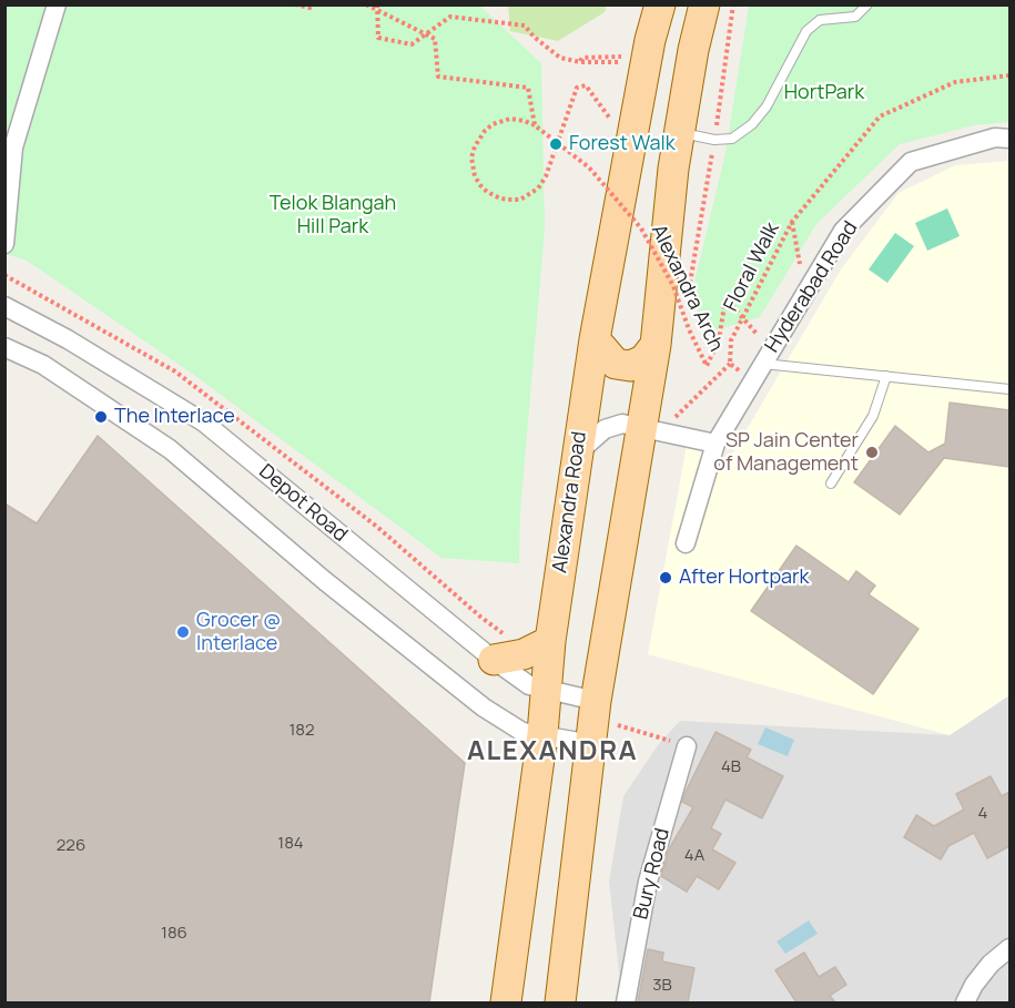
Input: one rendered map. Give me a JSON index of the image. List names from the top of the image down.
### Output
{
  "streets": {
    "main road": ["Alexandra Road"],
    "street": ["Hyderabad Road", "Depot Road", "Bury Road"],
    "path": ["Floral Walk", "Alexandra Arch"]
  },
  "crossings": [
    ["Floral Walk", "Alexandra Arch"],
    ["Alexandra Road", "Depot Road"]
  ],
  "districts": ["ALEXANDRA"],
  "parks": ["HortPark", "Telok Blangah Hill Park"],
  "places": [
    "Forest Walk",
    "The Interlace",
    "SP Jain Center of Management",
    "After Hortpark",
    "Grocer @ Interlace"
  ],
  "house_numbers": [
    "182",
    "4B",
    "4",
    "184",
    "226",
    "4A",
    "186",
    "3B"
  ]
}
